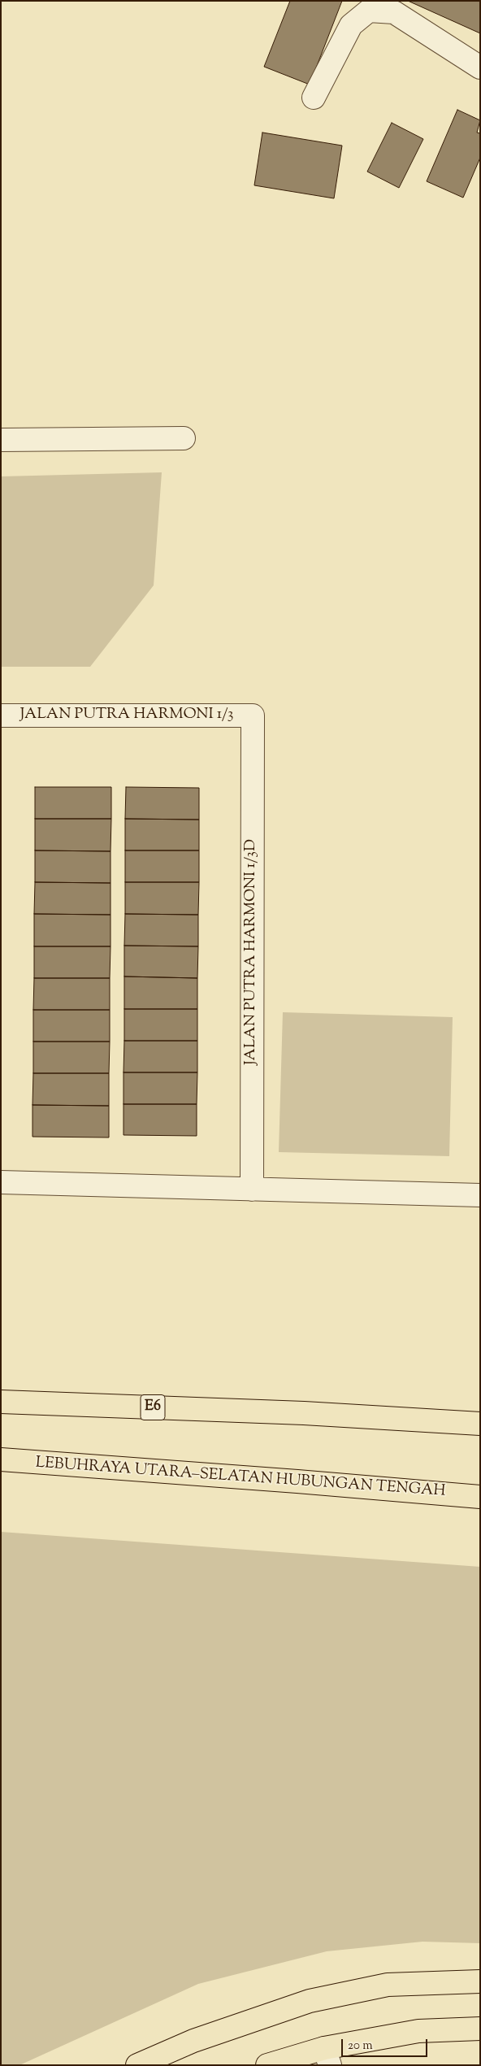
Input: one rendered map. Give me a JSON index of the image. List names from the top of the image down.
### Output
{
  "streets": {
    "main road": ["E6", "LEBUHRAYA UTARA–SELATAN HUBUNGAN TENGAH"],
    "street": ["JALAN PUTRA HARMONI 1/3", "JALAN PUTRA HARMONI 1/3D"]
  },
  "crossings": [
    ["JALAN PUTRA HARMONI 1/3", "JALAN PUTRA HARMONI 1/3D"]
  ],
  "scale_bar": "20 m"
}
